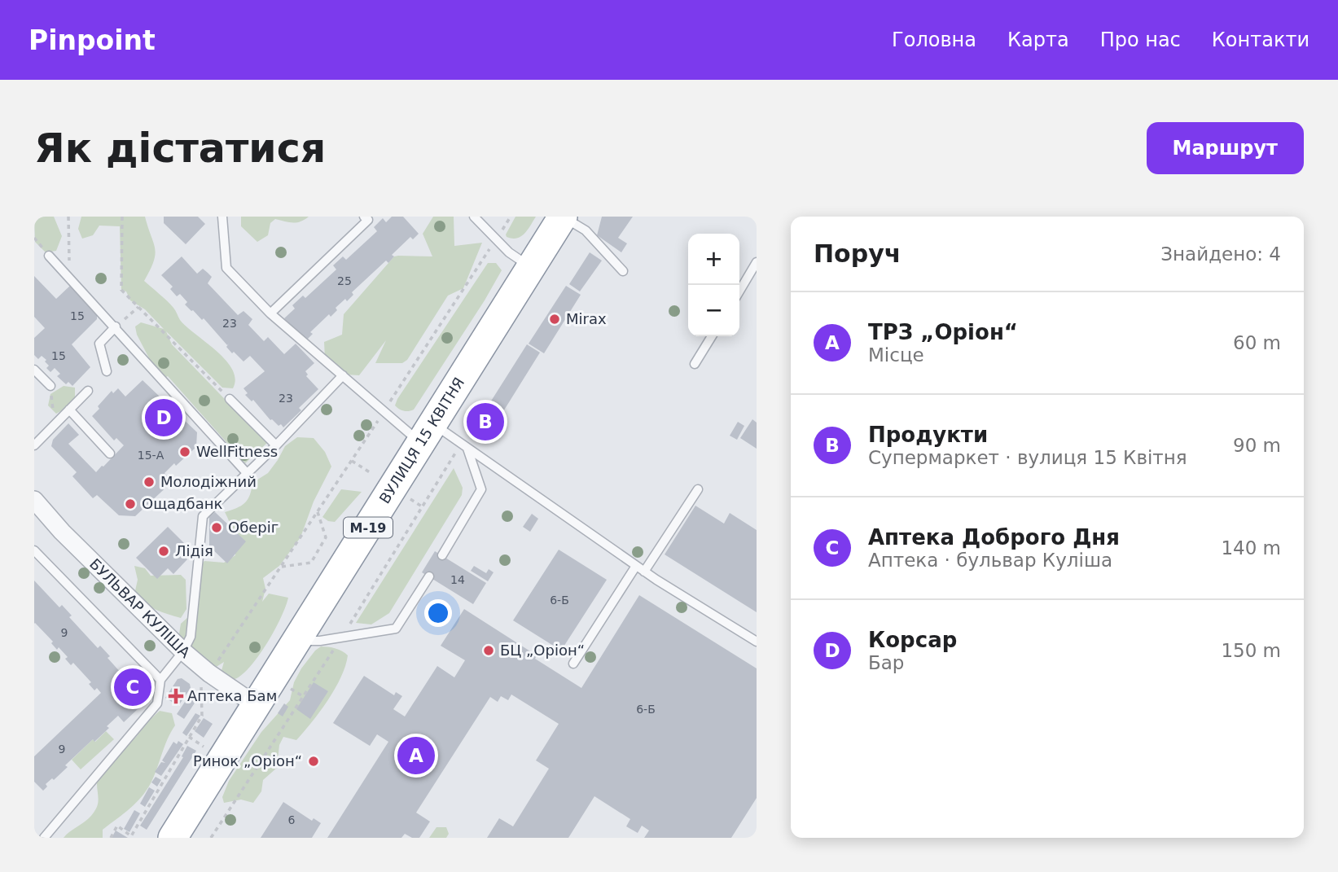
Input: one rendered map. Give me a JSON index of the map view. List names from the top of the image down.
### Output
{
  "streets": {
    "highway": ["ВУЛИЦЯ 15 КВІТНЯ", "М-19"],
    "street": ["БУЛЬВАР КУЛІША"]
  },
  "crossings": [
    ["ВУЛИЦЯ 15 КВІТНЯ", "БУЛЬВАР КУЛІША"]
  ],
  "places": {
    "other": [
      "Mirax",
      "WellFitness",
      "Молодіжний",
      "Ощадбанк",
      "Оберіг",
      "Лідія",
      "БЦ „Оріон“",
      "Ринок „Оріон“"
    ],
    "health": ["Аптека Бам"]
  },
  "house_numbers": [
    "25",
    "15",
    "23",
    "15",
    "23",
    "15-А",
    "14",
    "6-Б",
    "9",
    "6-Б",
    "9",
    "6"
  ],
  "page": {
    "header": "Pinpoint",
    "nav": [
      "Головна",
      "Карта",
      "Про нас",
      "Контакти"
    ],
    "buttons": "Маршрут",
    "title": "Як дістатися",
    "heading": ["Поруч", "Знайдено: 4"],
    "map_buttons": ["+", "−"],
    "list": [
      {
        "mark": "A",
        "name": "ТРЗ „Оріон“",
        "note": "Місце",
        "value": "60 m"
      },
      {
        "mark": "B",
        "name": "Продукти",
        "note": "Супермаркет · вулиця 15 Квітня",
        "value": "90 m"
      },
      {
        "mark": "C",
        "name": "Аптека Доброго Дня",
        "note": "Аптека · бульвар Куліша",
        "value": "140 m"
      },
      {
        "mark": "D",
        "name": "Корсар",
        "note": "Бар",
        "value": "150 m"
      }
    ],
    "pins": [
      "D",
      "B",
      "C",
      "A"
    ]
  }
}
